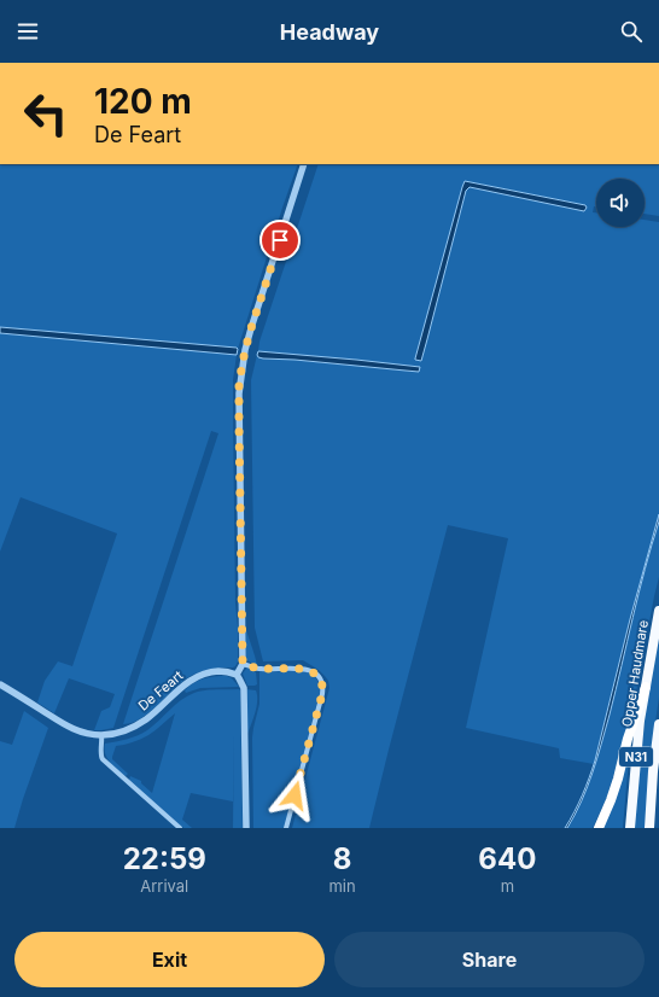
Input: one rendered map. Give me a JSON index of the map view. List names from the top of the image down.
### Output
{
  "streets": {
    "highway": ["Opper Haudmare", "N31"],
    "street": ["De Feart"]
  },
  "crossings": [
    ["Opper Haudmare", "N31"]
  ],
  "page": {
    "header": "Headway",
    "turn": ["120 m", "De Feart"],
    "eta": [
      "22:59",
      "Arrival",
      "8",
      "min",
      "640",
      "m"
    ],
    "buttons": ["Exit", "Share"]
  }
}
